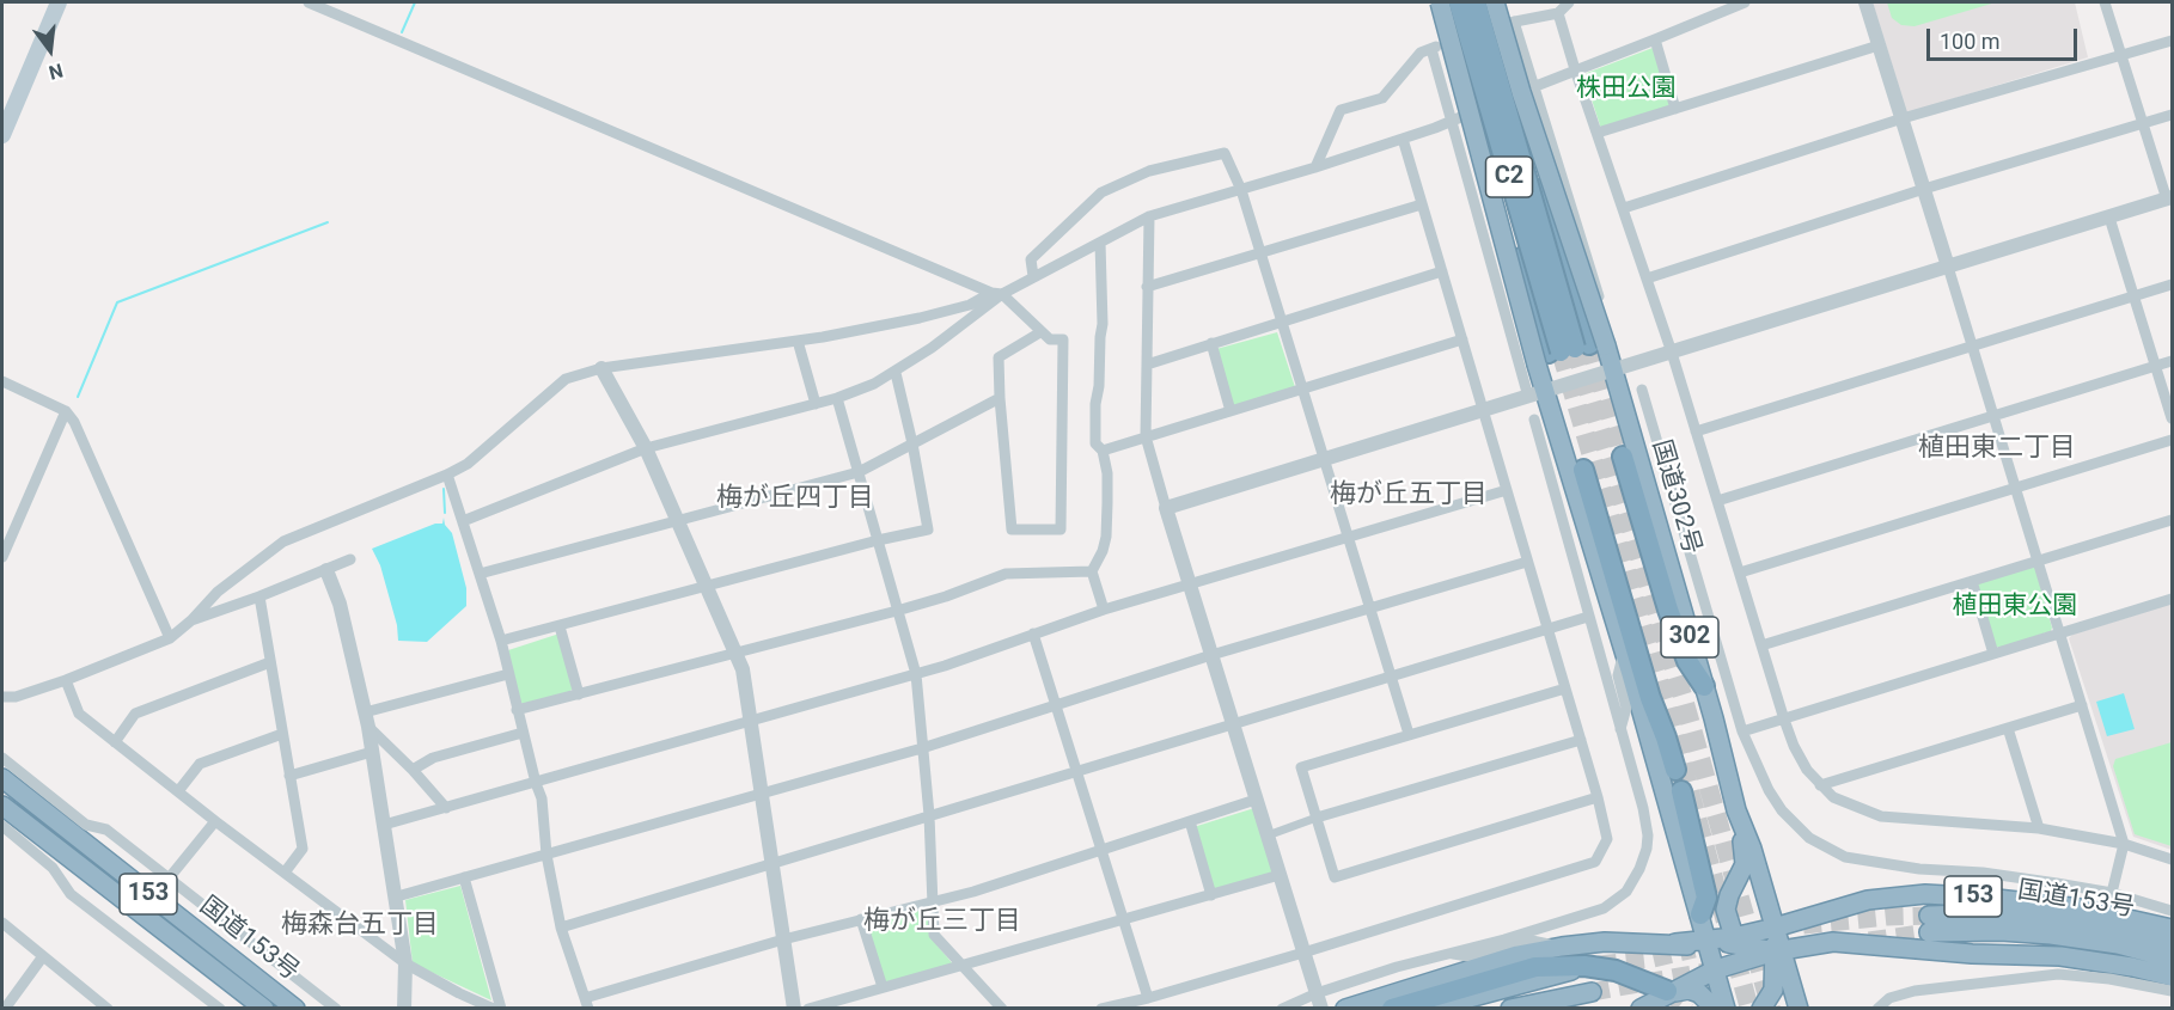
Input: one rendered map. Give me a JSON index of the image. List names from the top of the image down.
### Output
{
  "streets": {
    "highway": [
      "C2",
      "国道302号",
      "302",
      "153",
      "国道153号"
    ]
  },
  "crossings": [
    ["C2", "国道302号"],
    ["国道302号", "302"],
    ["国道302号", "153"],
    ["302", "153"]
  ],
  "districts": [
    "植田東二丁目",
    "梅が丘五丁目",
    "梅が丘四丁目",
    "梅が丘三丁目",
    "梅森台五丁目"
  ],
  "parks": ["株田公園", "植田東公園"],
  "scale_bar": "100 m",
  "north": "bottom"
}
